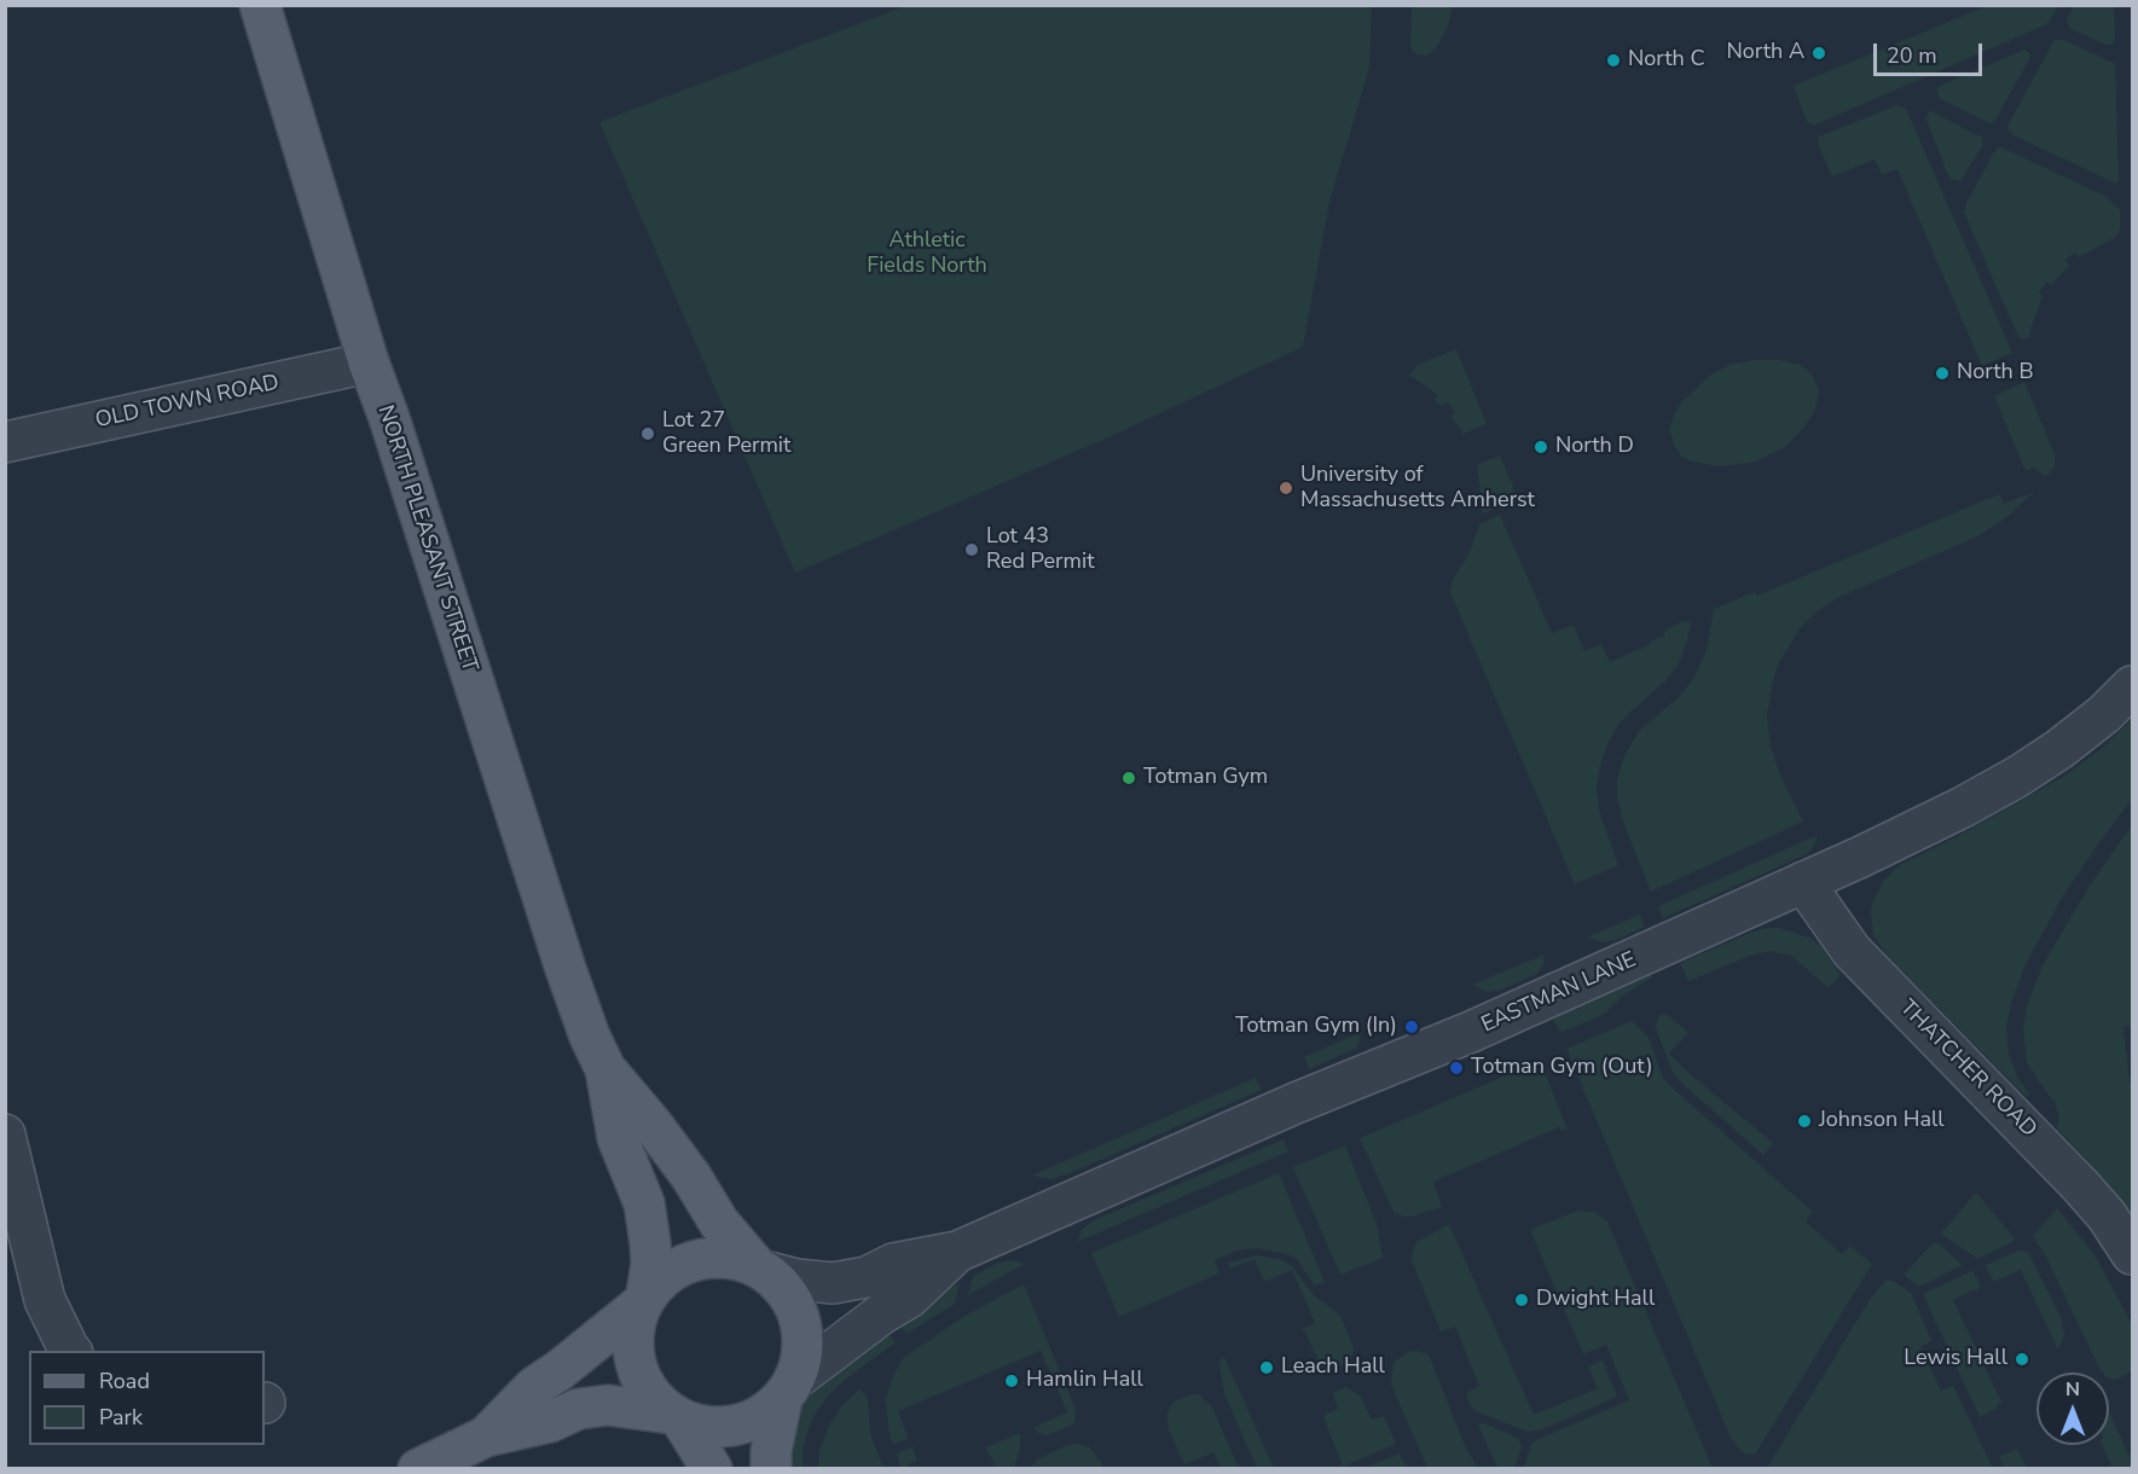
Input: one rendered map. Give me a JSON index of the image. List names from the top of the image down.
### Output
{
  "streets": {
    "main road": ["NORTH PLEASANT STREET"],
    "street": ["OLD TOWN ROAD", "EASTMAN LANE", "THATCHER ROAD"]
  },
  "crossings": [
    ["OLD TOWN ROAD", "NORTH PLEASANT STREET"],
    ["NORTH PLEASANT STREET", "EASTMAN LANE"],
    ["EASTMAN LANE", "THATCHER ROAD"]
  ],
  "parks": ["Athletic Fields North"],
  "places": [
    "North A",
    "North C",
    "North B",
    "Lot 27 Green Permit",
    "North D",
    "University of Massachusetts Amherst",
    "Lot 43 Red Permit",
    "Totman Gym",
    "Totman Gym (In)",
    "Totman Gym (Out)",
    "Johnson Hall",
    "Dwight Hall",
    "Lewis Hall",
    "Leach Hall",
    "Hamlin Hall"
  ],
  "legend": ["Road", "Park"],
  "scale_bar": "20 m",
  "north": "top"
}
